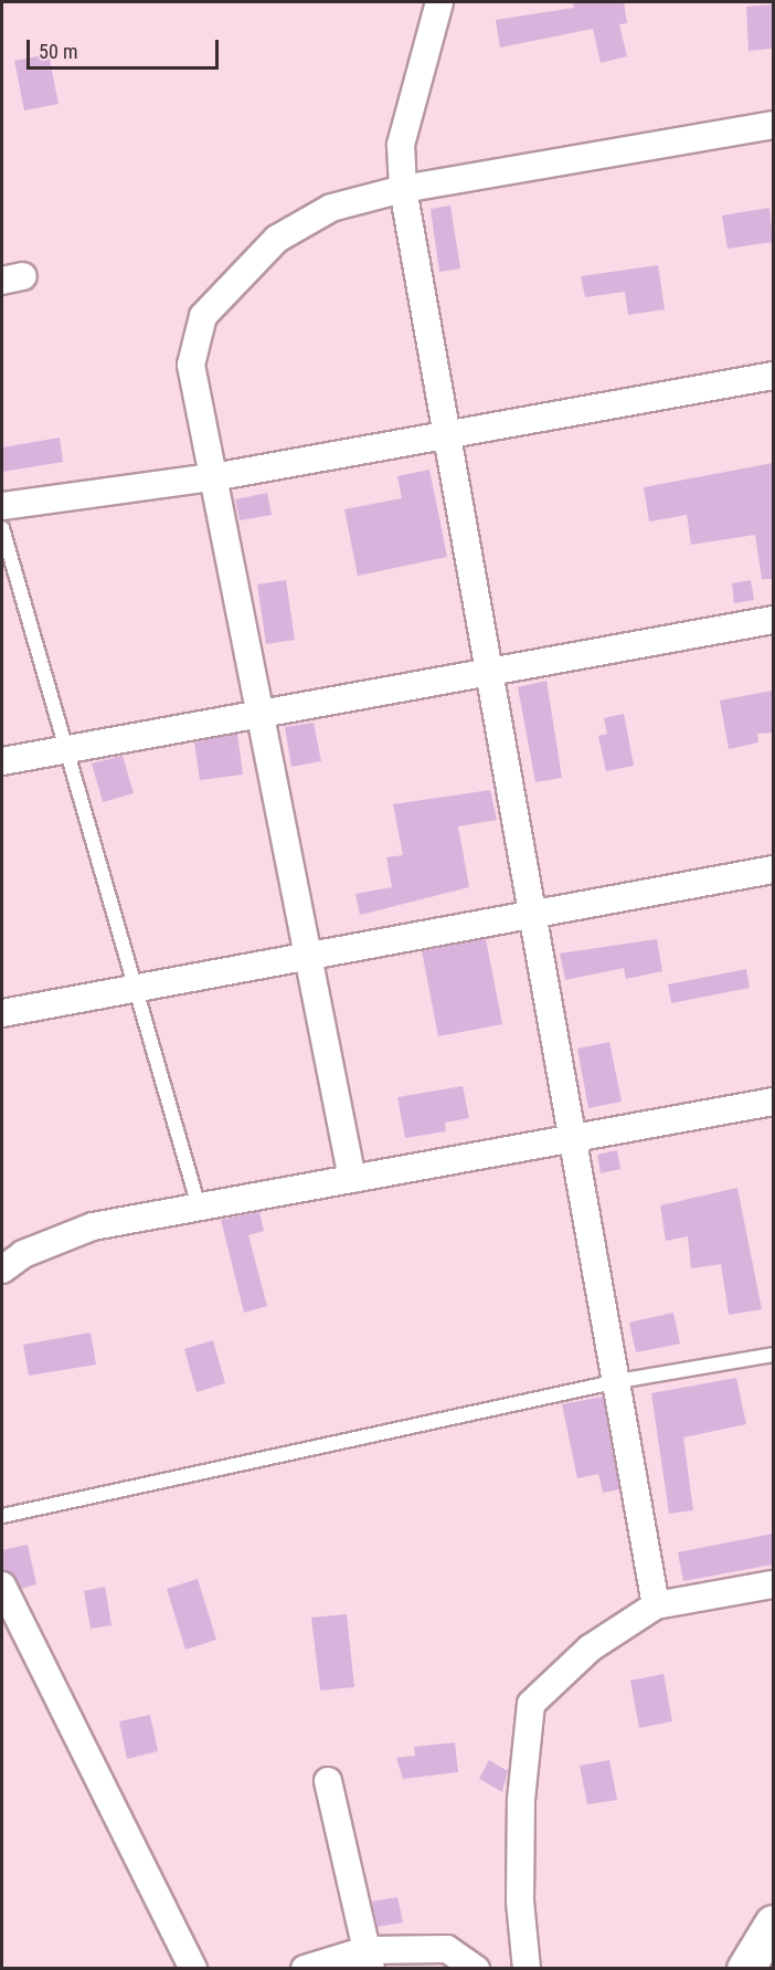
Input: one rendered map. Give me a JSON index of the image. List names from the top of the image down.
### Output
{
  "scale_bar": "50 m"
}
